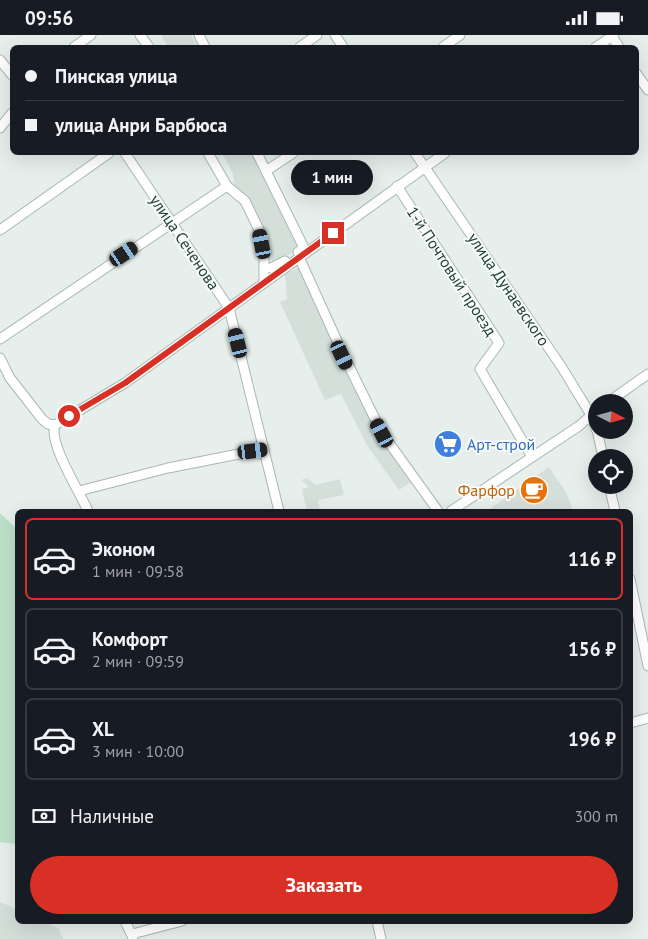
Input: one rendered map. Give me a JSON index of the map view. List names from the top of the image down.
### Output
{
  "streets": {
    "street": ["улица Сеченова", "1-й Почтовый проезд", "улица Дунаевского"]
  },
  "places": {
    "supermarket": ["Арт-строй"],
    "cafe": ["Фарфор"]
  },
  "north": "right",
  "page": {
    "status": "09:56",
    "banner": ["Пинская улица", "улица Анри Барбюса"],
    "bubble": "1 мин",
    "list": [
      {
        "name": "Эконом",
        "note": "1 мин · 09:58",
        "value": "116 ₽"
      },
      {
        "name": "Комфорт",
        "note": "2 мин · 09:59",
        "value": "156 ₽"
      },
      {
        "name": "XL",
        "note": "3 мин · 10:00",
        "value": "196 ₽"
      }
    ],
    "pay": ["Наличные", "300 m"],
    "buttons": "Заказать"
  }
}
